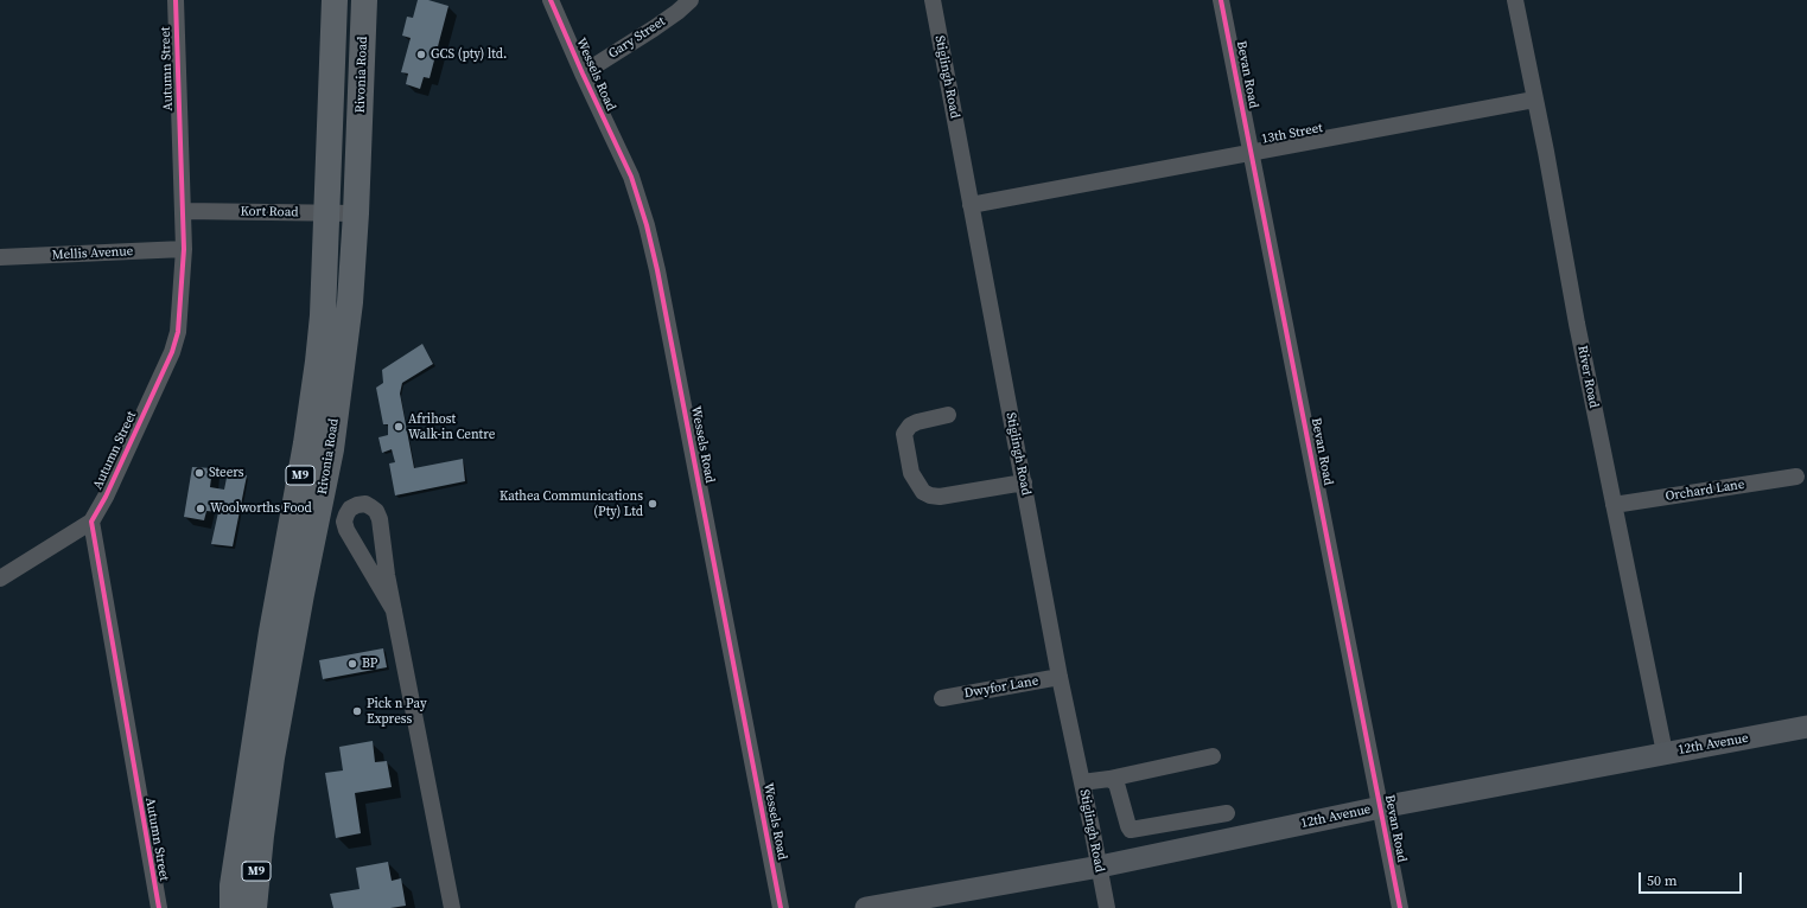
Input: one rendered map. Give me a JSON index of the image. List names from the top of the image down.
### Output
{
  "streets": {
    "main road": ["Rivonia Road", "M9", "12th Avenue"],
    "street": [
      "Gary Street",
      "Autumn Street",
      "Wessels Road",
      "Bevan Road",
      "Stiglingh Road",
      "13th Street",
      "Kort Road",
      "Mellis Avenue",
      "River Road",
      "Orchard Lane",
      "Dwyfor Lane"
    ]
  },
  "crossings": [
    ["Gary Street", "Wessels Road"],
    ["Autumn Street", "Kort Road"],
    ["Autumn Street", "Mellis Avenue"],
    ["Rivonia Road", "Kort Road"],
    ["Bevan Road", "13th Street"],
    ["Bevan Road", "12th Avenue"],
    ["Stiglingh Road", "13th Street"],
    ["Stiglingh Road", "Dwyfor Lane"],
    ["Stiglingh Road", "12th Avenue"],
    ["13th Street", "River Road"],
    ["River Road", "Orchard Lane"],
    ["River Road", "12th Avenue"]
  ],
  "places": [
    "GCS (pty) ltd.",
    "Afrihost Walk-in Centre",
    "Steers",
    "Kathea Communications (Pty) Ltd",
    "Woolworths Food",
    "BP",
    "Pick n Pay Express"
  ],
  "scale_bar": "50 m"
}
